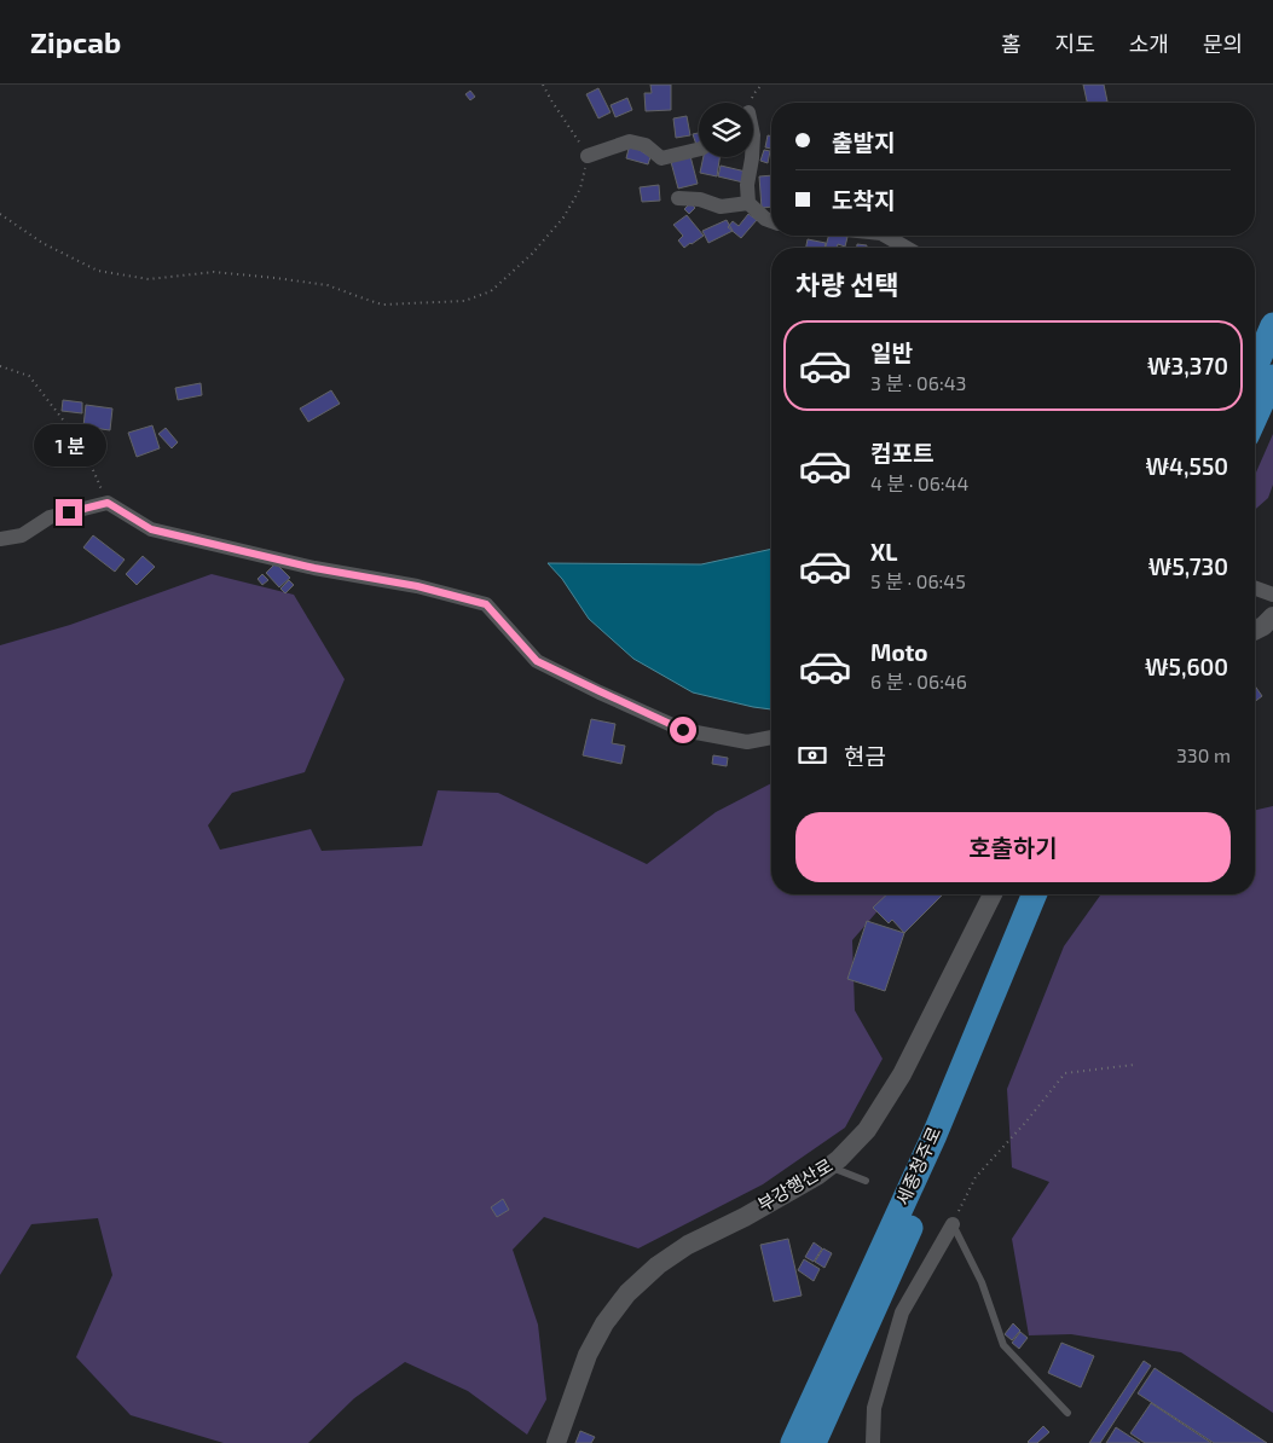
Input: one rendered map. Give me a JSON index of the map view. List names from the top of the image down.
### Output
{
  "streets": {
    "highway": ["세종청주로"],
    "street": ["부강행산로"]
  },
  "page": {
    "header": "Zipcab",
    "nav": [
      "홈",
      "지도",
      "소개",
      "문의"
    ],
    "banner": ["출발지", "도착지"],
    "heading": "차량 선택",
    "list": [
      {
        "name": "일반",
        "note": "3 분 · 06:43",
        "value": "₩3,370"
      },
      {
        "name": "컴포트",
        "note": "4 분 · 06:44",
        "value": "₩4,550"
      },
      {
        "name": "XL",
        "note": "5 분 · 06:45",
        "value": "₩5,730"
      },
      {
        "name": "Moto",
        "note": "6 분 · 06:46",
        "value": "₩5,600"
      }
    ],
    "bubble": "1 분",
    "pay": ["현금", "330 m"],
    "buttons": "호출하기"
  }
}
